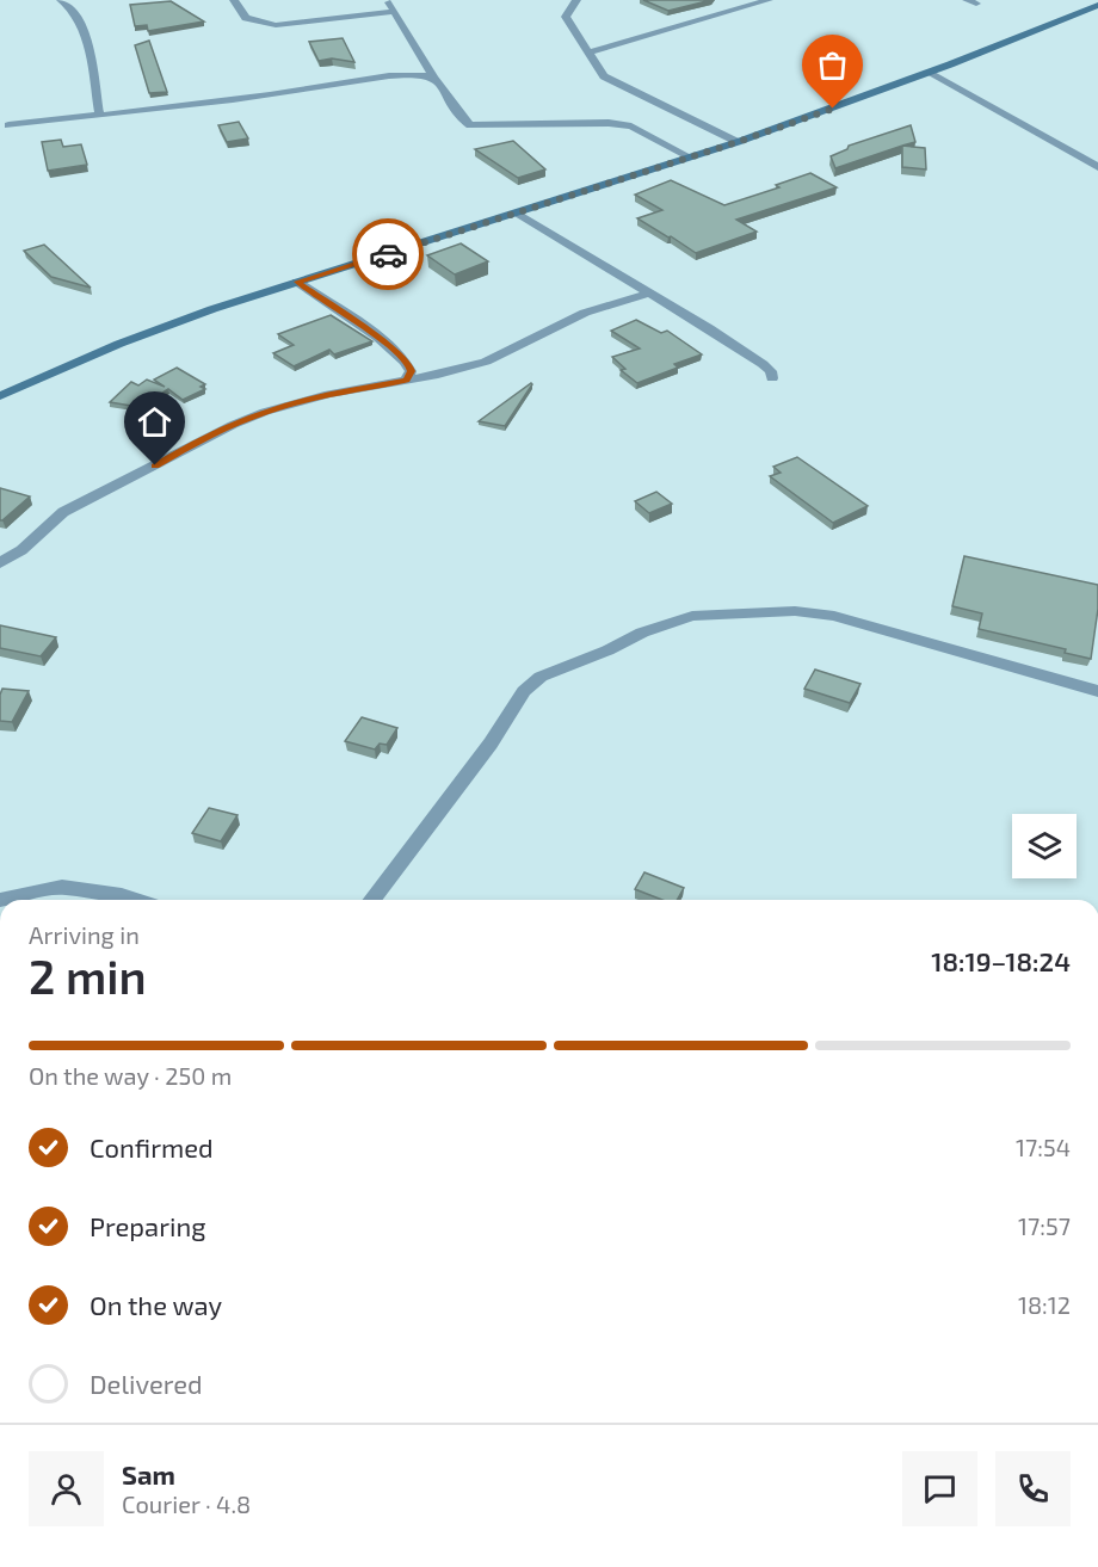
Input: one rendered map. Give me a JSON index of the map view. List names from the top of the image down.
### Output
{
  "page": {
    "heading": ["2 min", "Arriving in", "18:19–18:24"],
    "panel": ["Sam", "Courier · 4.8"],
    "bar": "On the way · 250 m",
    "list": [
      ["Confirmed", "17:54"],
      ["Preparing", "17:57"],
      ["On the way", "18:12"],
      "Delivered"
    ]
  }
}
